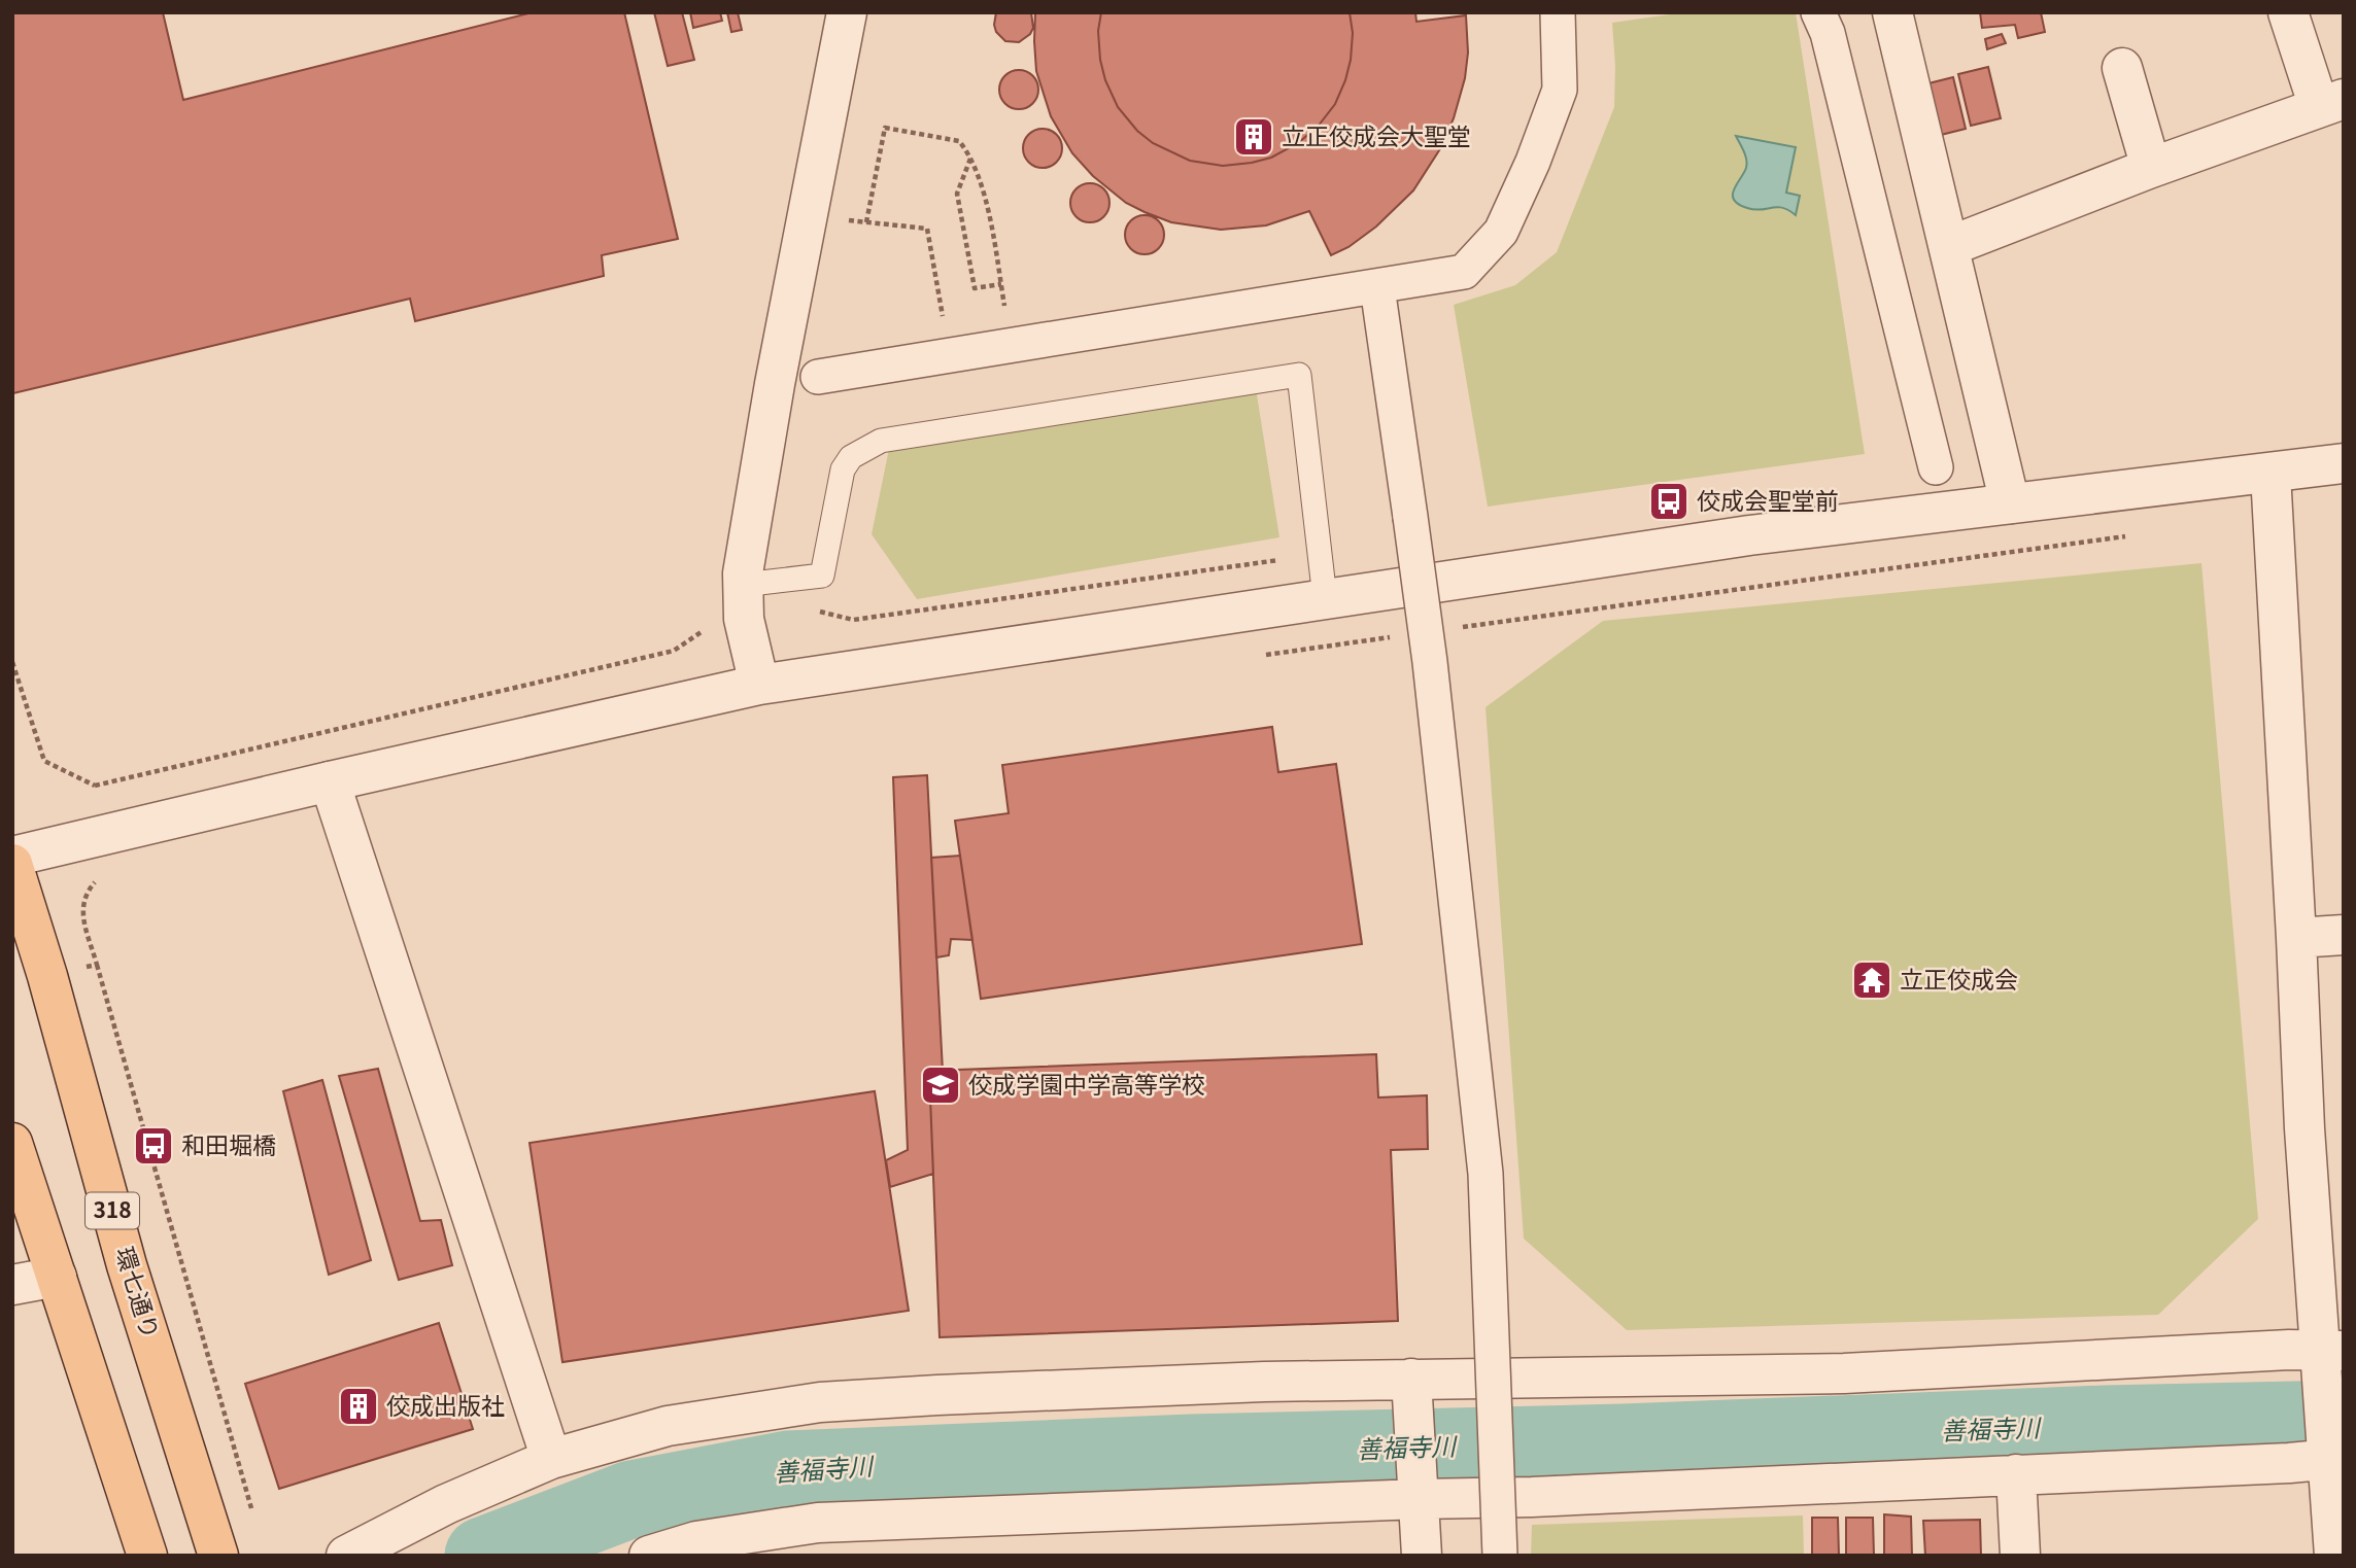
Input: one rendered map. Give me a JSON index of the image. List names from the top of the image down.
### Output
{
  "streets": {
    "main road": ["318", "環七通り"]
  },
  "water": ["善福寺川"],
  "places": {
    "building": ["立正佼成会大聖堂", "佼成出版社"],
    "bus stop": ["佼成会聖堂前", "和田堀橋"],
    "temple": ["立正佼成会"],
    "school or university": ["佼成学園中学高等学校"]
  }
}
